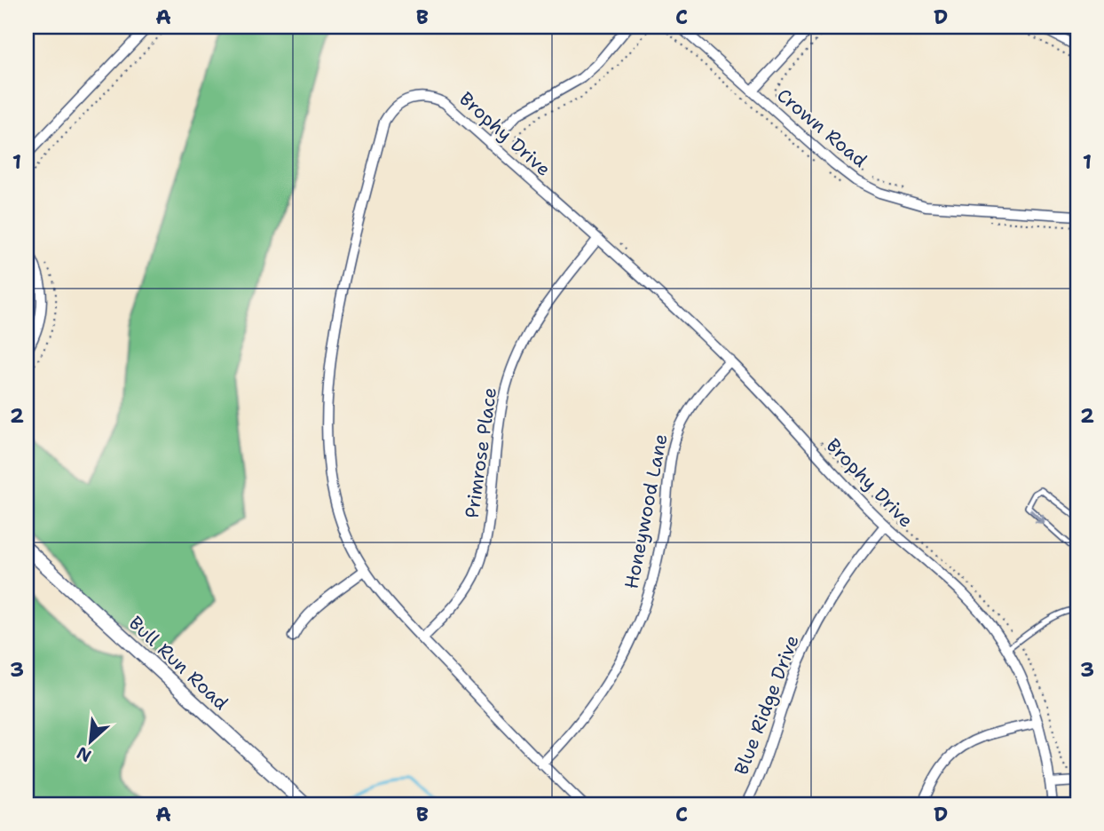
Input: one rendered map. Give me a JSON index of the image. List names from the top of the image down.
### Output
{
  "streets": {
    "street": [
      "Crown Road",
      "Brophy Drive",
      "Primrose Place",
      "Honeywood Lane",
      "Bull Run Road",
      "Blue Ridge Drive"
    ]
  },
  "crossings": [
    ["Brophy Drive", "Primrose Place"],
    ["Brophy Drive", "Honeywood Lane"],
    ["Brophy Drive", "Blue Ridge Drive"]
  ],
  "north": "bottom left",
  "grid": {
    "columns": [
      "A",
      "B",
      "C",
      "D"
    ],
    "rows": ["1", "2", "3"]
  }
}
